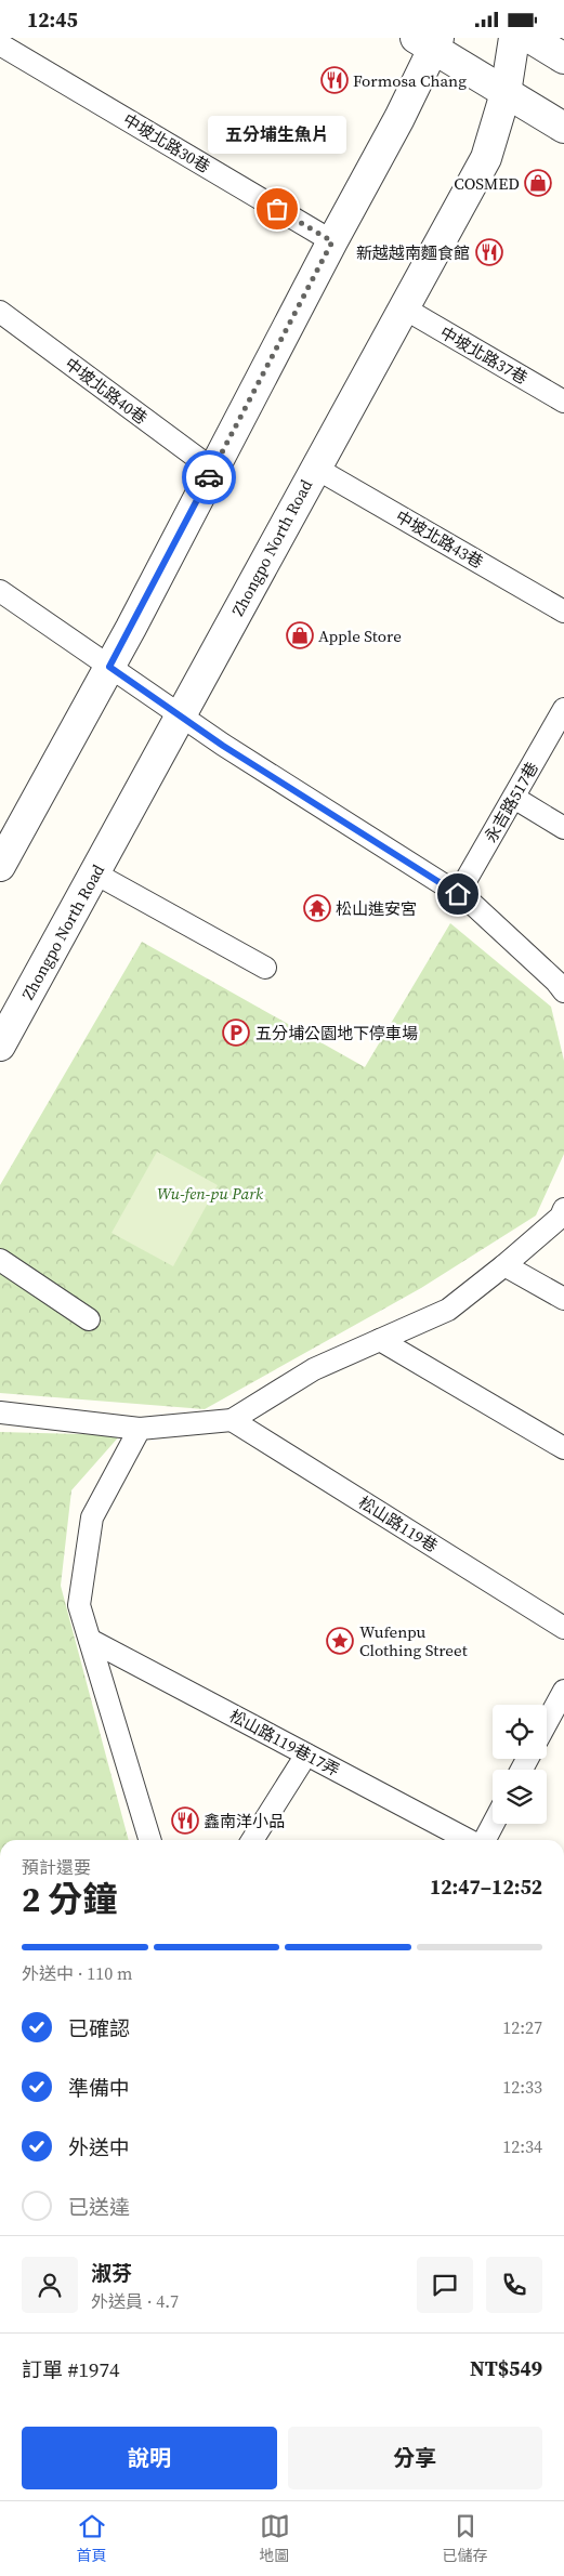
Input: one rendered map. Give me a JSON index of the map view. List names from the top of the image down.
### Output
{
  "streets": {
    "street": ["Zhongpo North Road"],
    "lane": [
      "中坡北路30巷",
      "中坡北路37巷",
      "中坡北路40巷",
      "中坡北路43巷",
      "永吉路517巷",
      "松山路119巷",
      "松山路119巷17弄"
    ]
  },
  "crossings": [
    ["中坡北路37巷", "Zhongpo North Road"],
    ["中坡北路43巷", "Zhongpo North Road"]
  ],
  "parks": ["Wu-fen-pu Park"],
  "places": {
    "restaurant": ["Formosa Chang", "新越越南麵食館", "鑫南洋小品"],
    "shop": ["COSMED", "Apple Store"],
    "other": ["五分埔生魚片"],
    "temple": ["松山進安宮"],
    "parking": ["五分埔公園地下停車場"],
    "place": ["Wufenpu Clothing Street"]
  },
  "page": {
    "status": "12:45",
    "bubble": "五分埔生魚片",
    "heading": ["2 分鐘", "預計還要", "12:47–12:52"],
    "panel": [
      "淑芬",
      "外送員 · 4.7",
      "訂單 #1974",
      "NT$549"
    ],
    "bar": "外送中 · 110 m",
    "list": [
      ["已確認", "12:27"],
      ["準備中", "12:33"],
      ["外送中", "12:34"],
      "已送達"
    ],
    "buttons": ["說明", "分享"],
    "tabs": ["首頁", "地圖", "已儲存"]
  }
}
